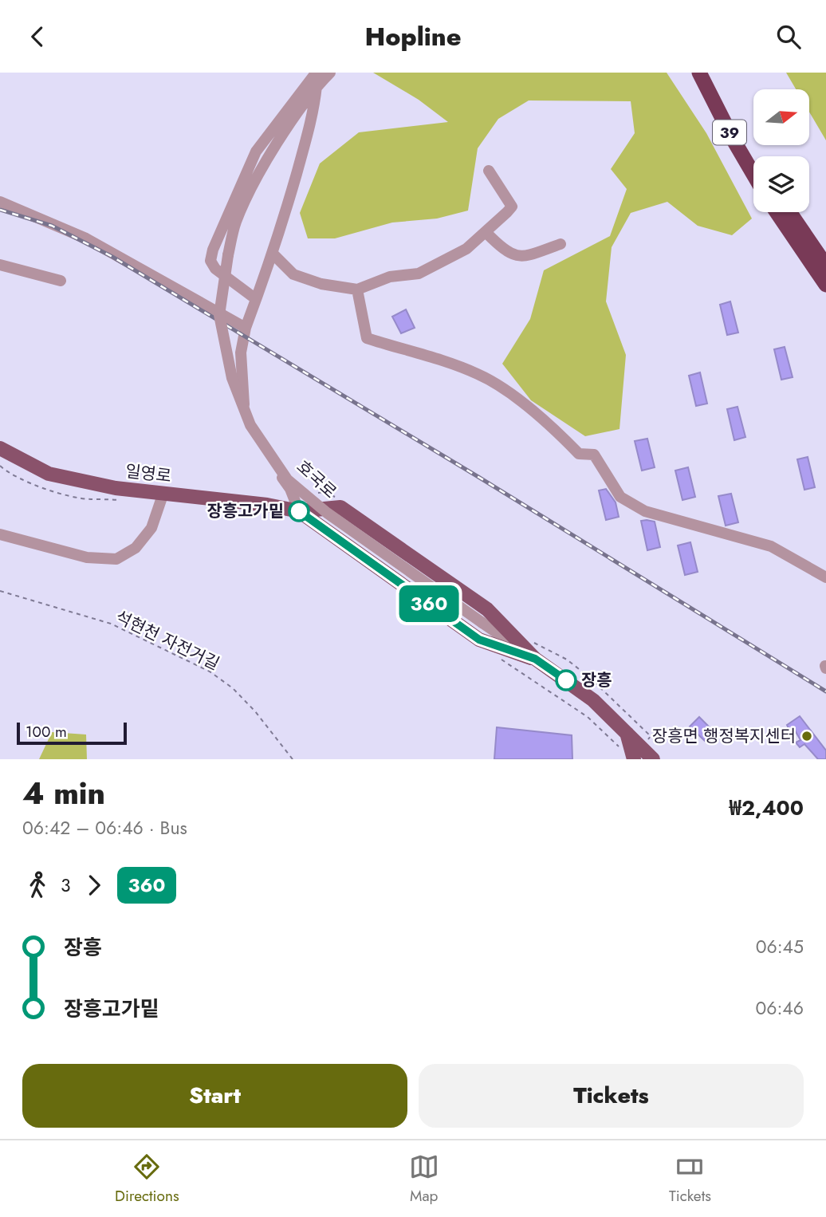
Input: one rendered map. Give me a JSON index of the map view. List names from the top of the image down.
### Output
{
  "streets": {
    "highway": ["39"],
    "main road": ["일영로", "호국로"],
    "path": ["석현천 자전거길"]
  },
  "places": ["장흥고가밑", "장흥", "장흥면 행정복지센터"],
  "lines": ["bus line 360"],
  "scale_bar": "100 m",
  "north": "right",
  "page": {
    "header": "Hopline",
    "on_map": "360",
    "scale": "100 m",
    "heading": ["4 min", "06:42 – 06:46 · Bus", "₩2,400"],
    "legs": ["3", "360"],
    "list": [
      {
        "name": "장흥",
        "value": "06:45"
      },
      {
        "name": "장흥고가밑",
        "value": "06:46"
      }
    ],
    "buttons": ["Start", "Tickets"],
    "tabs": ["Directions", "Map", "Tickets"]
  }
}
